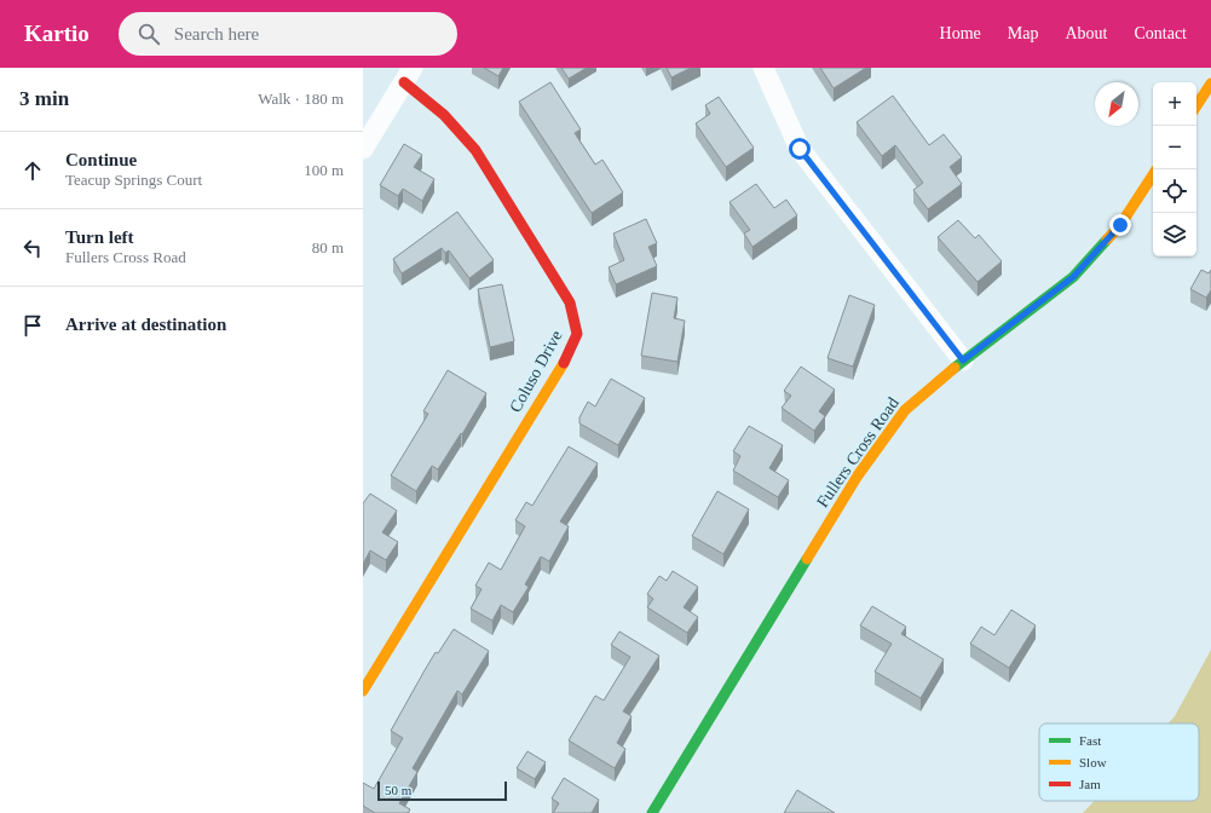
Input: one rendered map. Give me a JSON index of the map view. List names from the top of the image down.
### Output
{
  "streets": {
    "street": ["Coluso Drive", "Fullers Cross Road"]
  },
  "legend": ["Fast", "Slow", "Jam"],
  "scale_bar": "50 m",
  "north": "bottom left",
  "page": {
    "header": "Kartio",
    "search": "Search here",
    "nav": [
      "Home",
      "Map",
      "About",
      "Contact"
    ],
    "heading": ["3 min", "Walk · 180 m"],
    "map_buttons": ["+", "−"],
    "list": [
      ["Continue", "Teacup Springs Court", "100 m"],
      ["Turn left", "Fullers Cross Road", "80 m"],
      "Arrive at destination"
    ],
    "scale": "50 m"
  }
}
